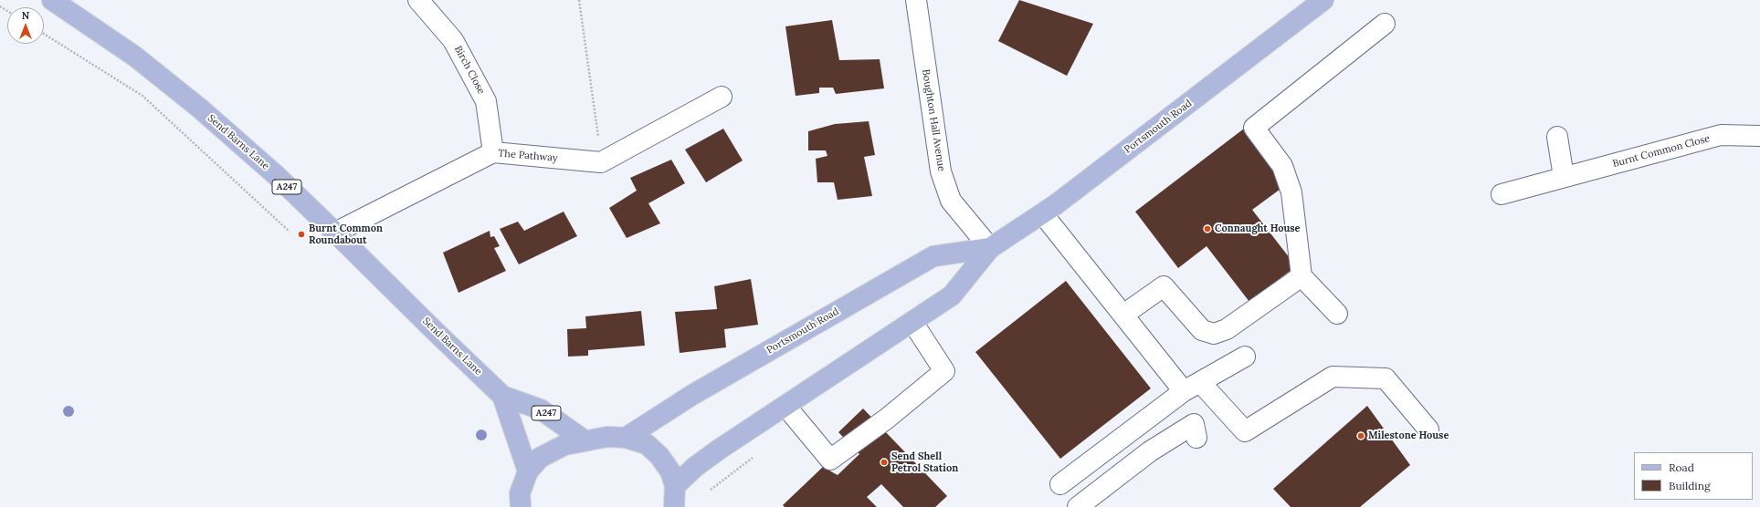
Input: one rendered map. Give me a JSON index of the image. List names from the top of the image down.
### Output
{
  "streets": {
    "main road": ["Portsmouth Road", "Send Barns Lane", "A247"],
    "street": [
      "Birch Close",
      "Boughton Hall Avenue",
      "Burnt Common Close",
      "The Pathway"
    ]
  },
  "crossings": [
    ["Birch Close", "The Pathway"],
    ["Boughton Hall Avenue", "Portsmouth Road"],
    ["Send Barns Lane", "The Pathway"]
  ],
  "places": [
    "Connaught House",
    "Burnt Common Roundabout",
    "Milestone House",
    "Send Shell Petrol Station"
  ],
  "legend": ["Road", "Building"],
  "north": "top"
}
